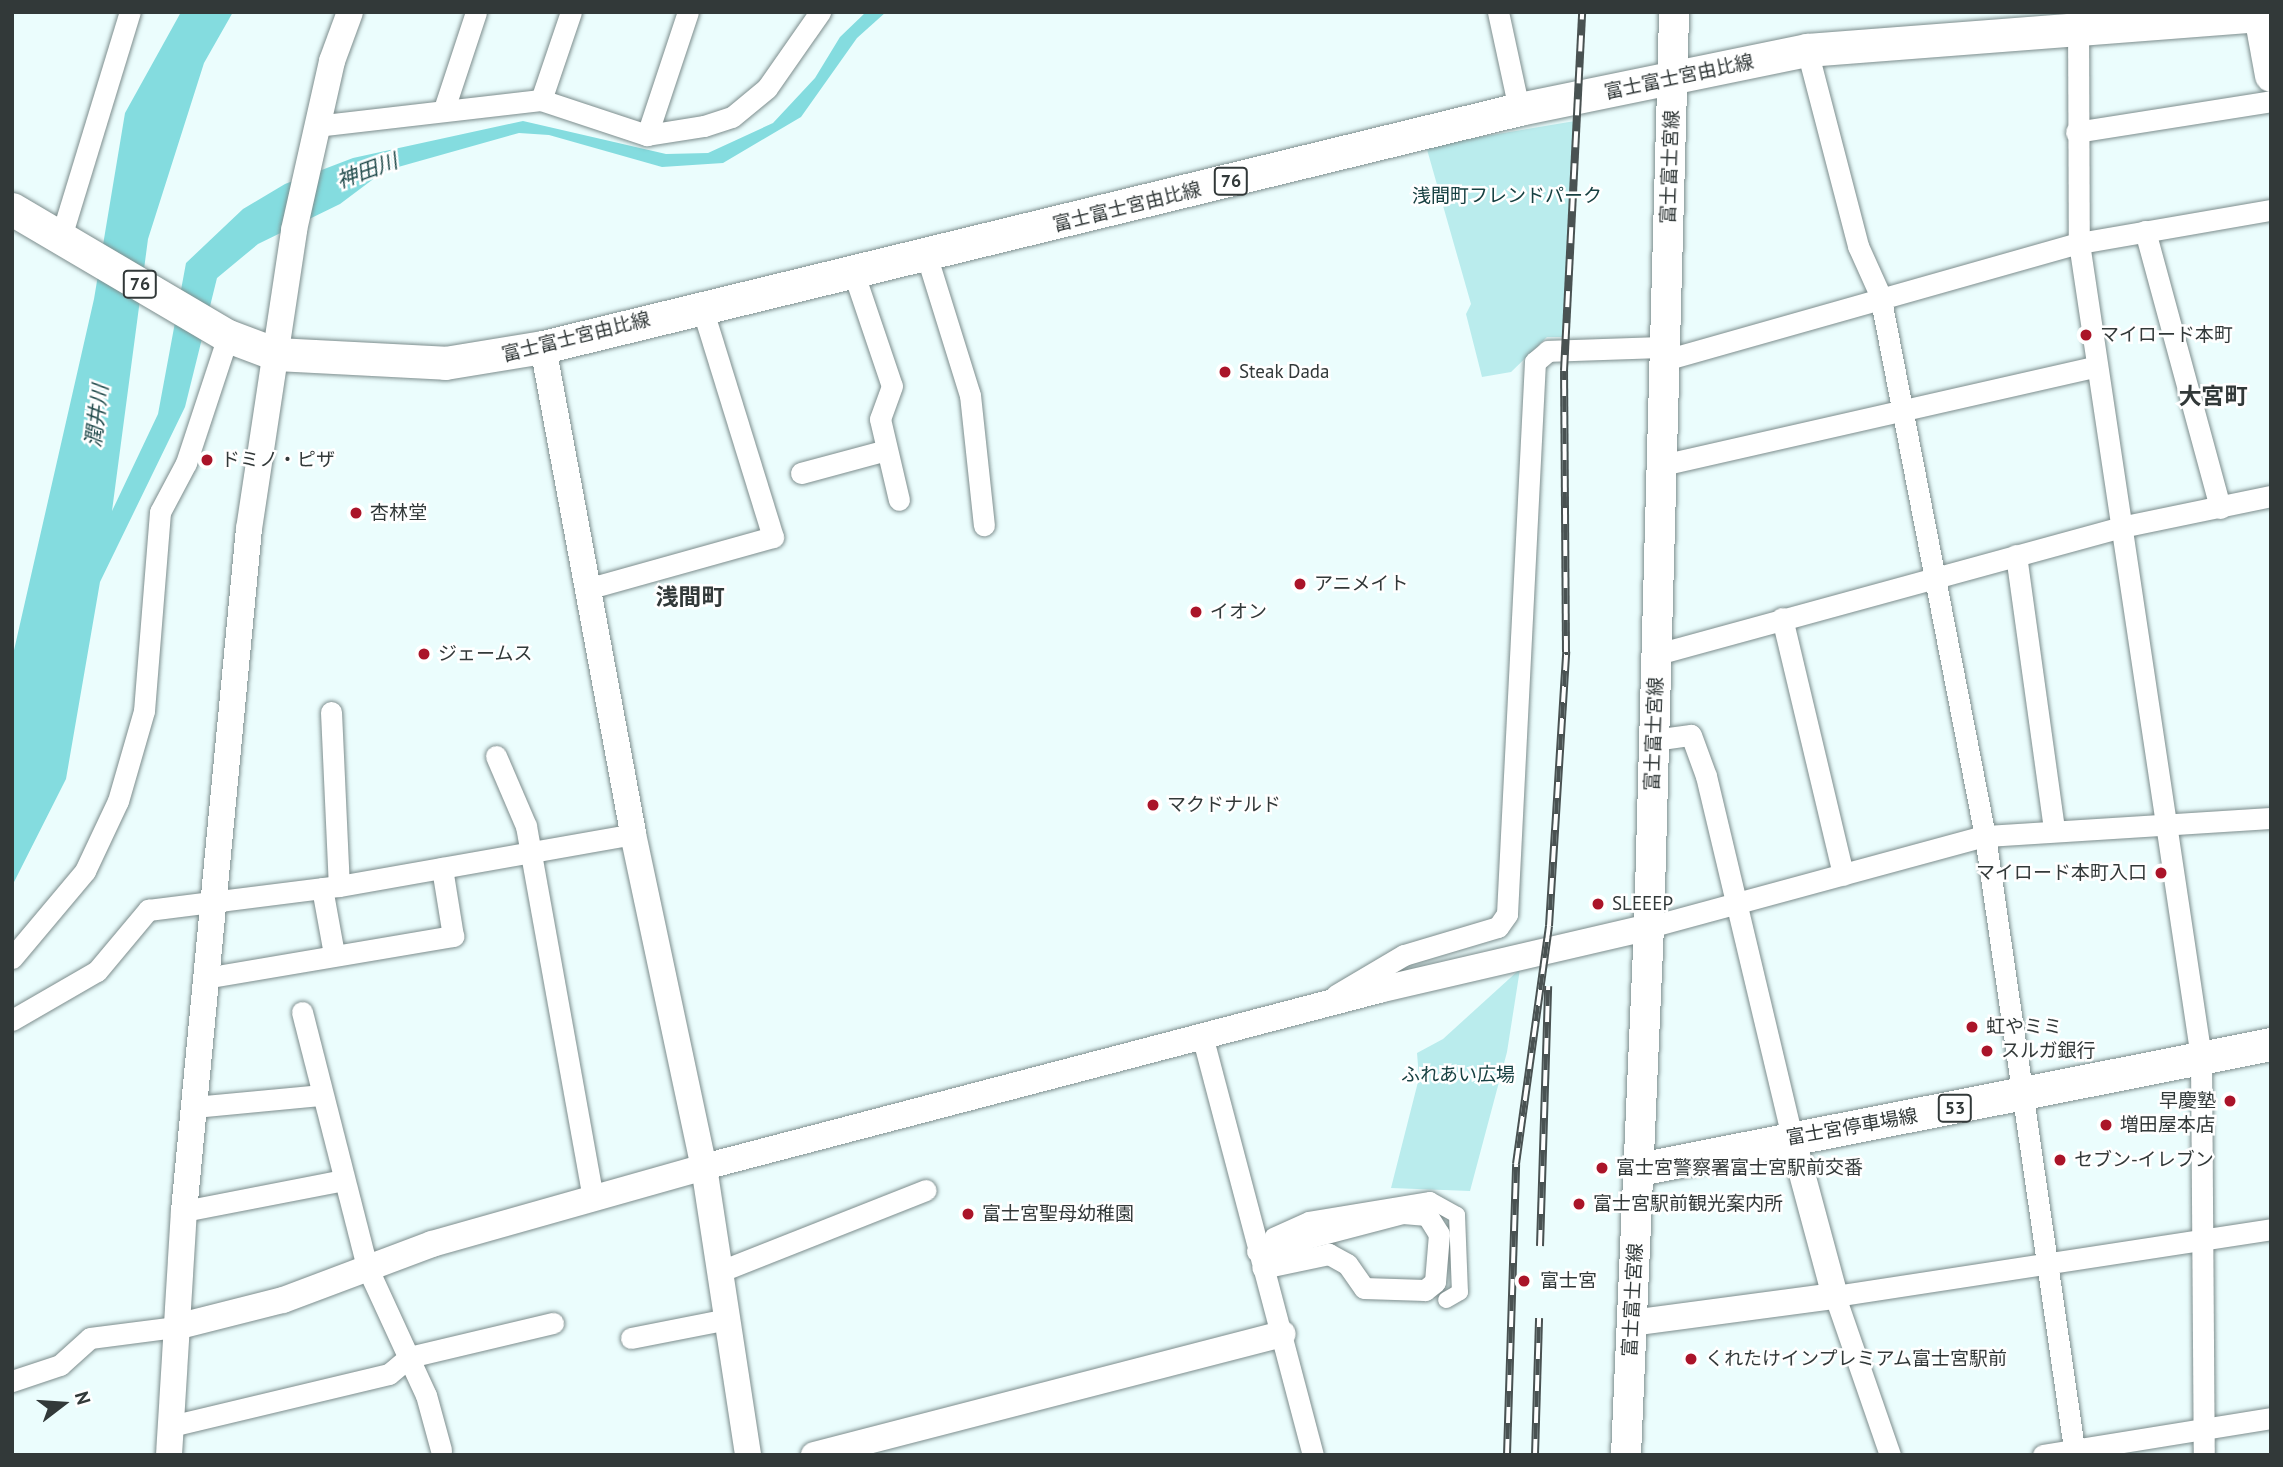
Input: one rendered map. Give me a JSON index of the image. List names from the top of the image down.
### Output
{
  "streets": {
    "main road": [
      "富士富士宮由比線",
      "富士富士宮線",
      "76",
      "53",
      "富士宮停車場線"
    ]
  },
  "crossings": [
    ["富士富士宮由比線", "富士富士宮線"],
    ["富士富士宮線", "富士宮停車場線"]
  ],
  "districts": ["大宮町", "浅間町"],
  "water": ["神田川", "潤井川"],
  "parks": ["浅間町フレンドパーク", "ふれあい広場"],
  "places": [
    "マイロード本町",
    "Steak Dada",
    "ドミノ・ピザ",
    "杏林堂",
    "アニメイト",
    "イオン",
    "ジェームス",
    "マクドナルド",
    "マイロード本町入口",
    "SLEEEP",
    "虹やミミ",
    "スルガ銀行",
    "早慶塾",
    "増田屋本店",
    "セブン-イレブン",
    "富士宮警察署富士宮駅前交番",
    "富士宮駅前観光案内所",
    "富士宮聖母幼稚園",
    "富士宮",
    "くれたけインプレミアム富士宮駅前"
  ],
  "north": "right"
}
